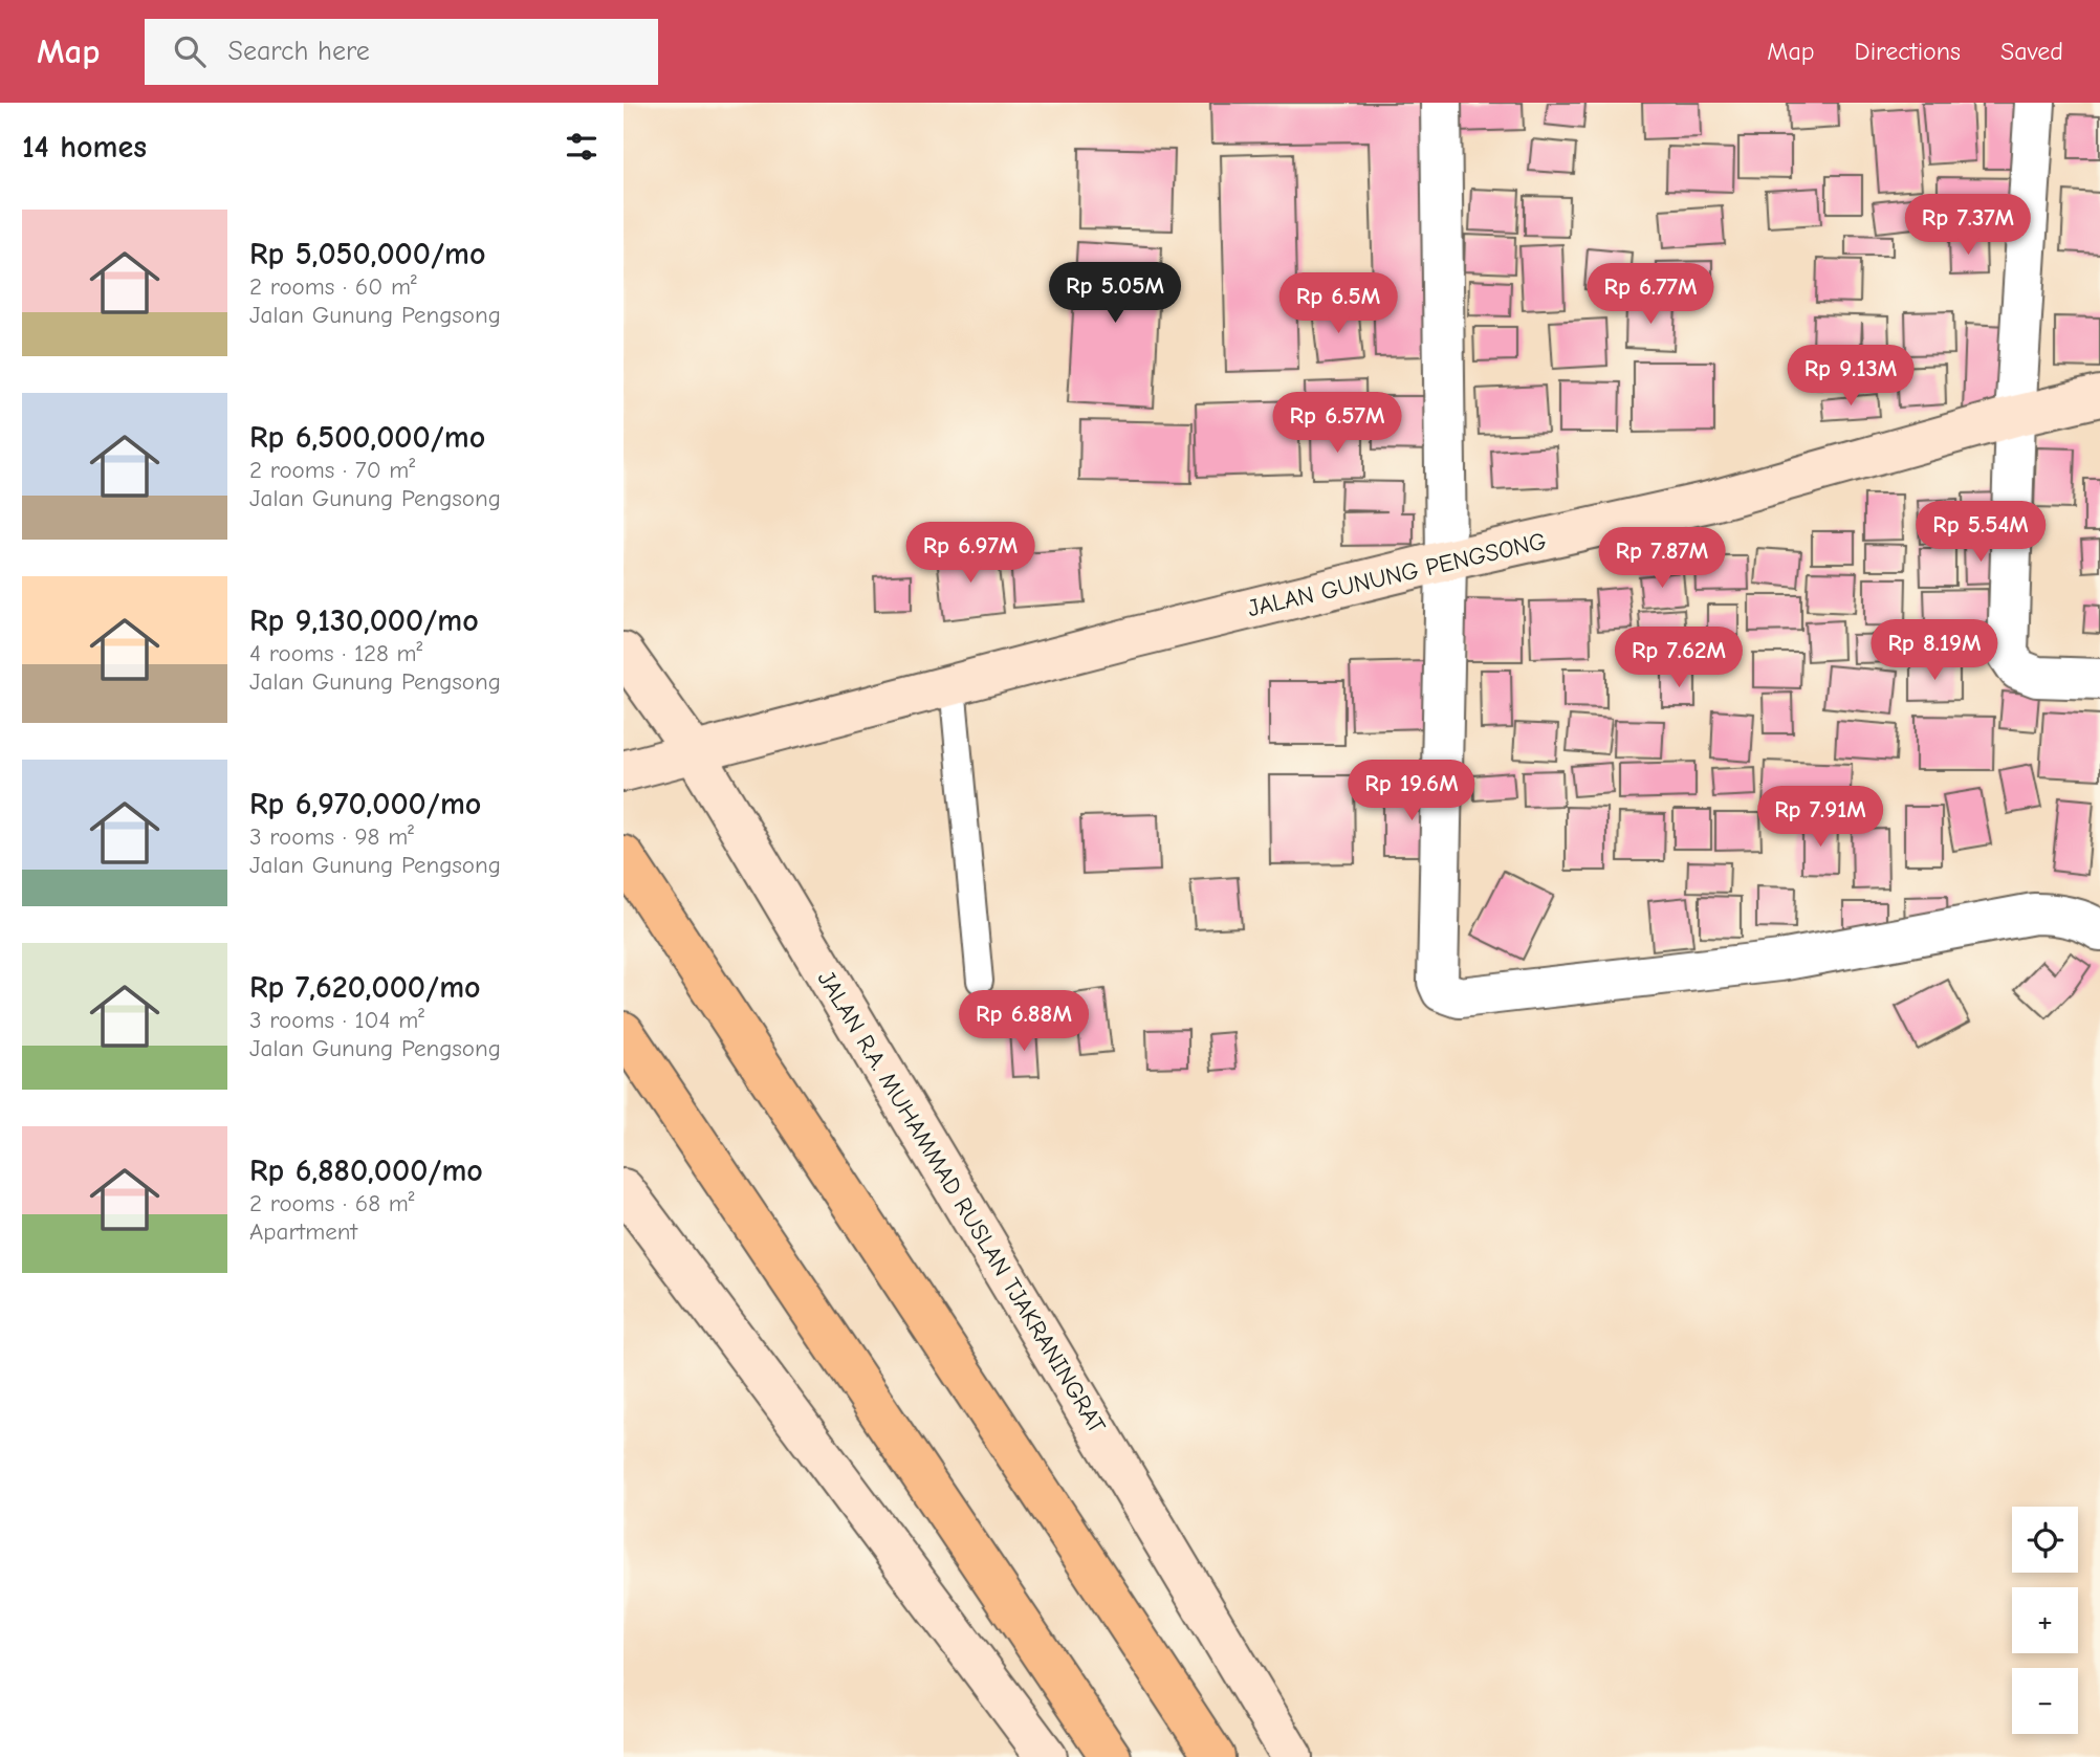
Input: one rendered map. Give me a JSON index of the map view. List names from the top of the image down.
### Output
{
  "streets": {
    "street": ["JALAN GUNUNG PENGSONG", "JALAN R.A. MUHAMMAD RUSLAN TJAKRANINGRAT"]
  },
  "crossings": [
    ["JALAN GUNUNG PENGSONG", "JALAN R.A. MUHAMMAD RUSLAN TJAKRANINGRAT"]
  ],
  "page": {
    "header": "Map",
    "search": "Search here",
    "nav": ["Map", "Directions", "Saved"],
    "heading": "14 homes",
    "list": [
      {
        "name": "Rp 5,050,000/mo",
        "note": "2 rooms · 60 m² · Jalan Gunung Pengsong"
      },
      {
        "name": "Rp 6,500,000/mo",
        "note": "2 rooms · 70 m² · Jalan Gunung Pengsong"
      },
      {
        "name": "Rp 9,130,000/mo",
        "note": "4 rooms · 128 m² · Jalan Gunung Pengsong"
      },
      {
        "name": "Rp 6,970,000/mo",
        "note": "3 rooms · 98 m² · Jalan Gunung Pengsong"
      },
      {
        "name": "Rp 7,620,000/mo",
        "note": "3 rooms · 104 m² · Jalan Gunung Pengsong"
      },
      {
        "name": "Rp 6,880,000/mo",
        "note": "2 rooms · 68 m² · Apartment"
      }
    ],
    "price": [
      "Rp 7.37M",
      "Rp 5.05M",
      "Rp 6.77M",
      "Rp 6.5M",
      "Rp 9.13M",
      "Rp 6.57M",
      "Rp 5.54M",
      "Rp 6.97M",
      "Rp 7.87M",
      "Rp 8.19M",
      "Rp 7.62M",
      "Rp 19.6M",
      "Rp 7.91M",
      "Rp 6.88M"
    ],
    "map_buttons": ["+", "−"]
  }
}
